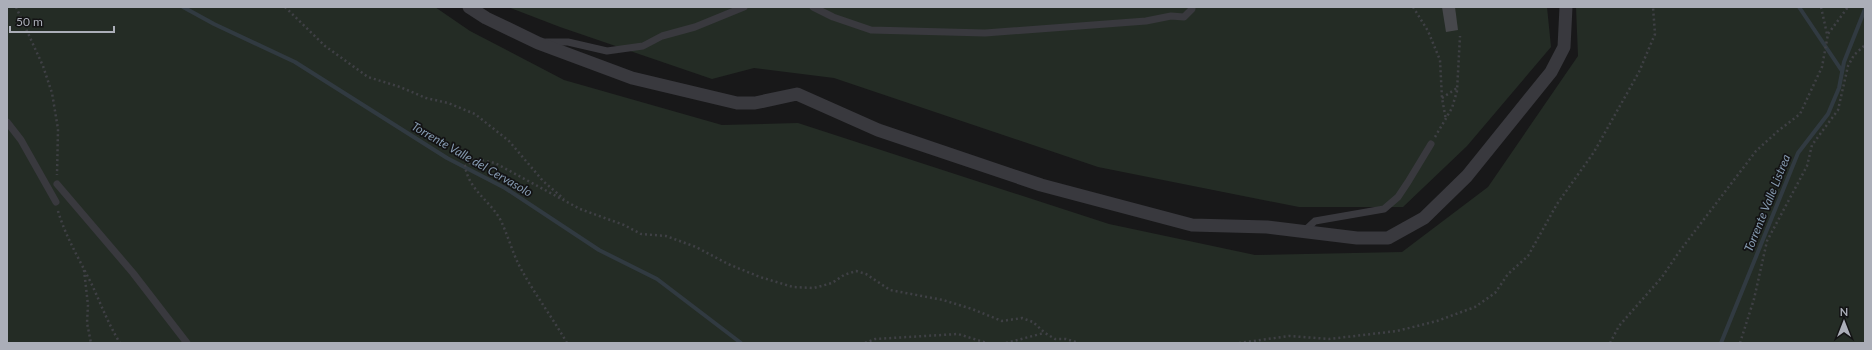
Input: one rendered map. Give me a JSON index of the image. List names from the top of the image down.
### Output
{
  "water": ["Torrente Valle del Cervasolo", "Torrente Valle Listrea"],
  "scale_bar": "50 m",
  "north": "top"
}
